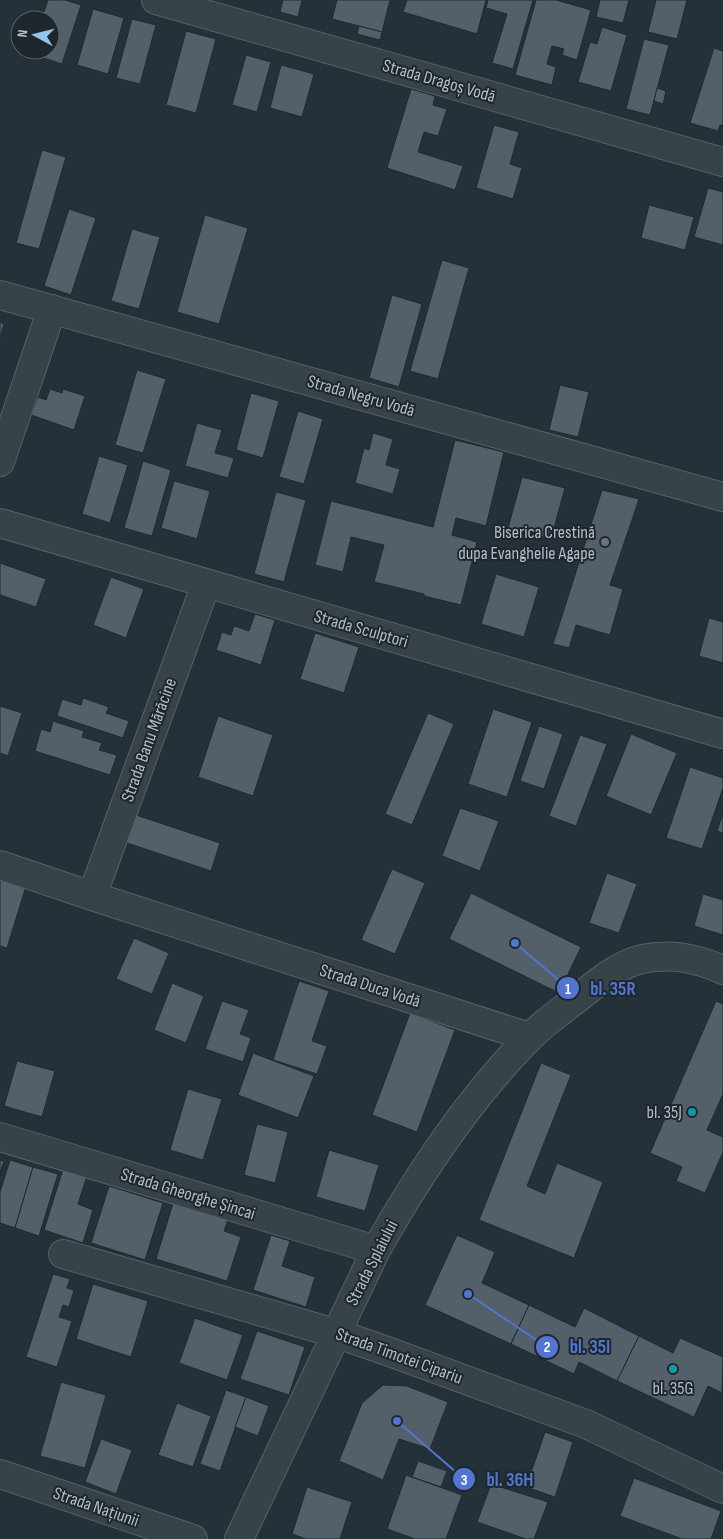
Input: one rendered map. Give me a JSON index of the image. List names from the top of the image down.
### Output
{
  "streets": {
    "street": [
      "Strada Dragoș Vodă",
      "Strada Negru Vodă",
      "Strada Sculptori",
      "Strada Banu Mărăcine",
      "Strada Duca Vodă",
      "Strada Gheorghe Șincai",
      "Strada Splaiului",
      "Strada Timotei Cipariu",
      "Strada Națiunii"
    ]
  },
  "crossings": [
    ["Strada Sculptori", "Strada Banu Mărăcine"],
    ["Strada Banu Mărăcine", "Strada Duca Vodă"],
    ["Strada Duca Vodă", "Strada Splaiului"],
    ["Strada Gheorghe Șincai", "Strada Splaiului"],
    ["Strada Splaiului", "Strada Timotei Cipariu"]
  ],
  "places": [
    "Biserica Crestină dupa Evanghelie Agape",
    "bl. 35R",
    "bl. 35J",
    "bl. 35I",
    "bl. 35G",
    "bl. 36H"
  ],
  "north": "left"
}
